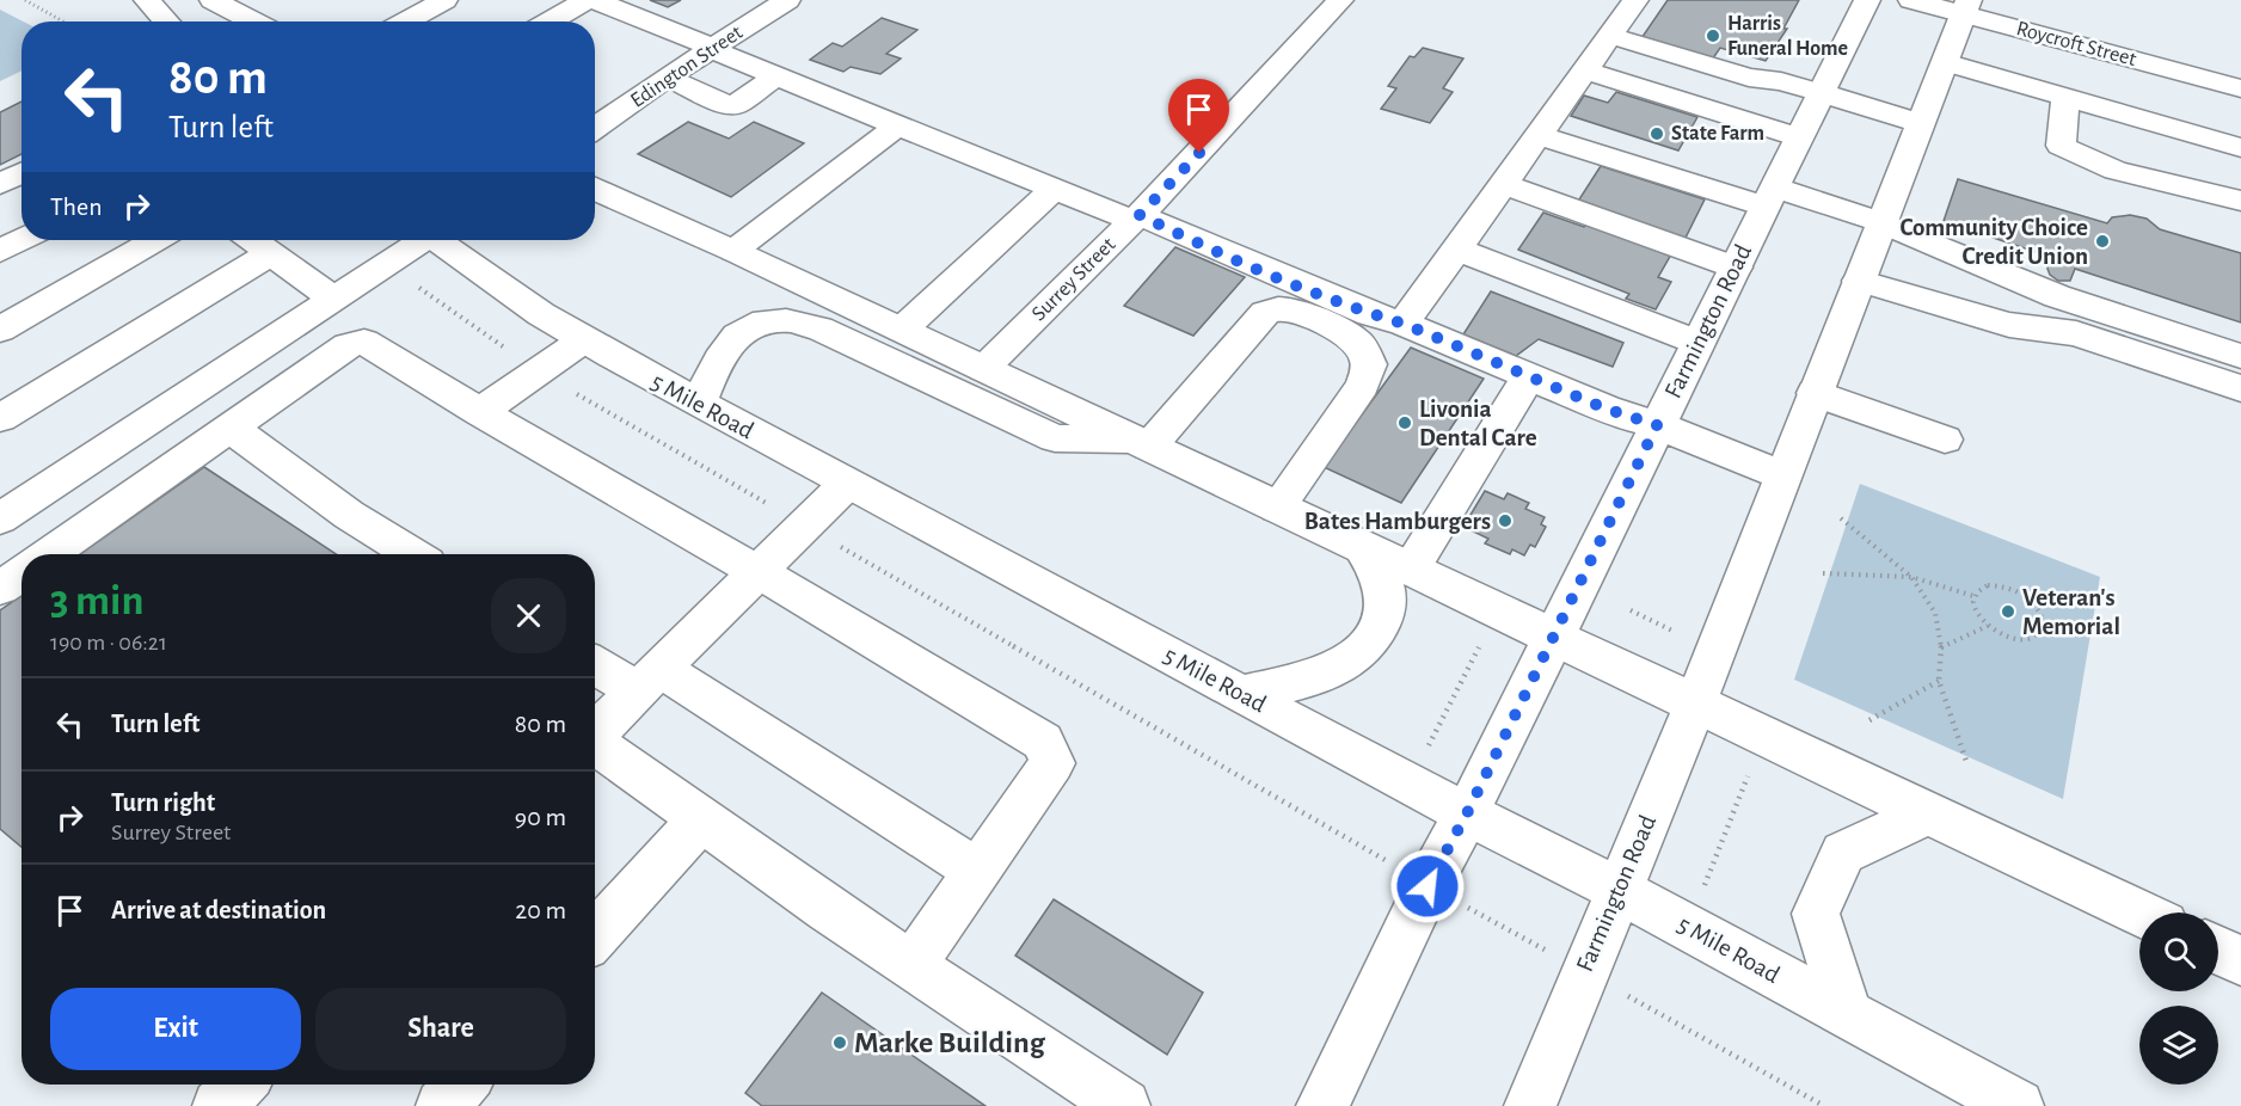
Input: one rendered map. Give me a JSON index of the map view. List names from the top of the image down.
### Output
{
  "streets": {
    "main road": [
      "Roycroft Street",
      "Edington Street",
      "Surrey Street",
      "Farmington Road",
      "5 Mile Road"
    ]
  },
  "crossings": [
    ["Roycroft Street", "Farmington Road"],
    ["Farmington Road", "5 Mile Road"]
  ],
  "places": [
    "Harris Funeral Home",
    "State Farm",
    "Community Choice Credit Union",
    "Livonia Dental Care",
    "Bates Hamburgers",
    "Veteran's Memorial",
    "Marke Building"
  ],
  "page": {
    "turn": ["80 m", "Turn left"],
    "then": "Then",
    "heading": ["3 min", "190 m · 06:21"],
    "list": [
      {
        "name": "Turn left",
        "value": "80 m"
      },
      {
        "name": "Turn right",
        "note": "Surrey Street",
        "value": "90 m"
      },
      {
        "name": "Arrive at destination",
        "value": "20 m"
      }
    ],
    "buttons": ["Exit", "Share"]
  }
}
